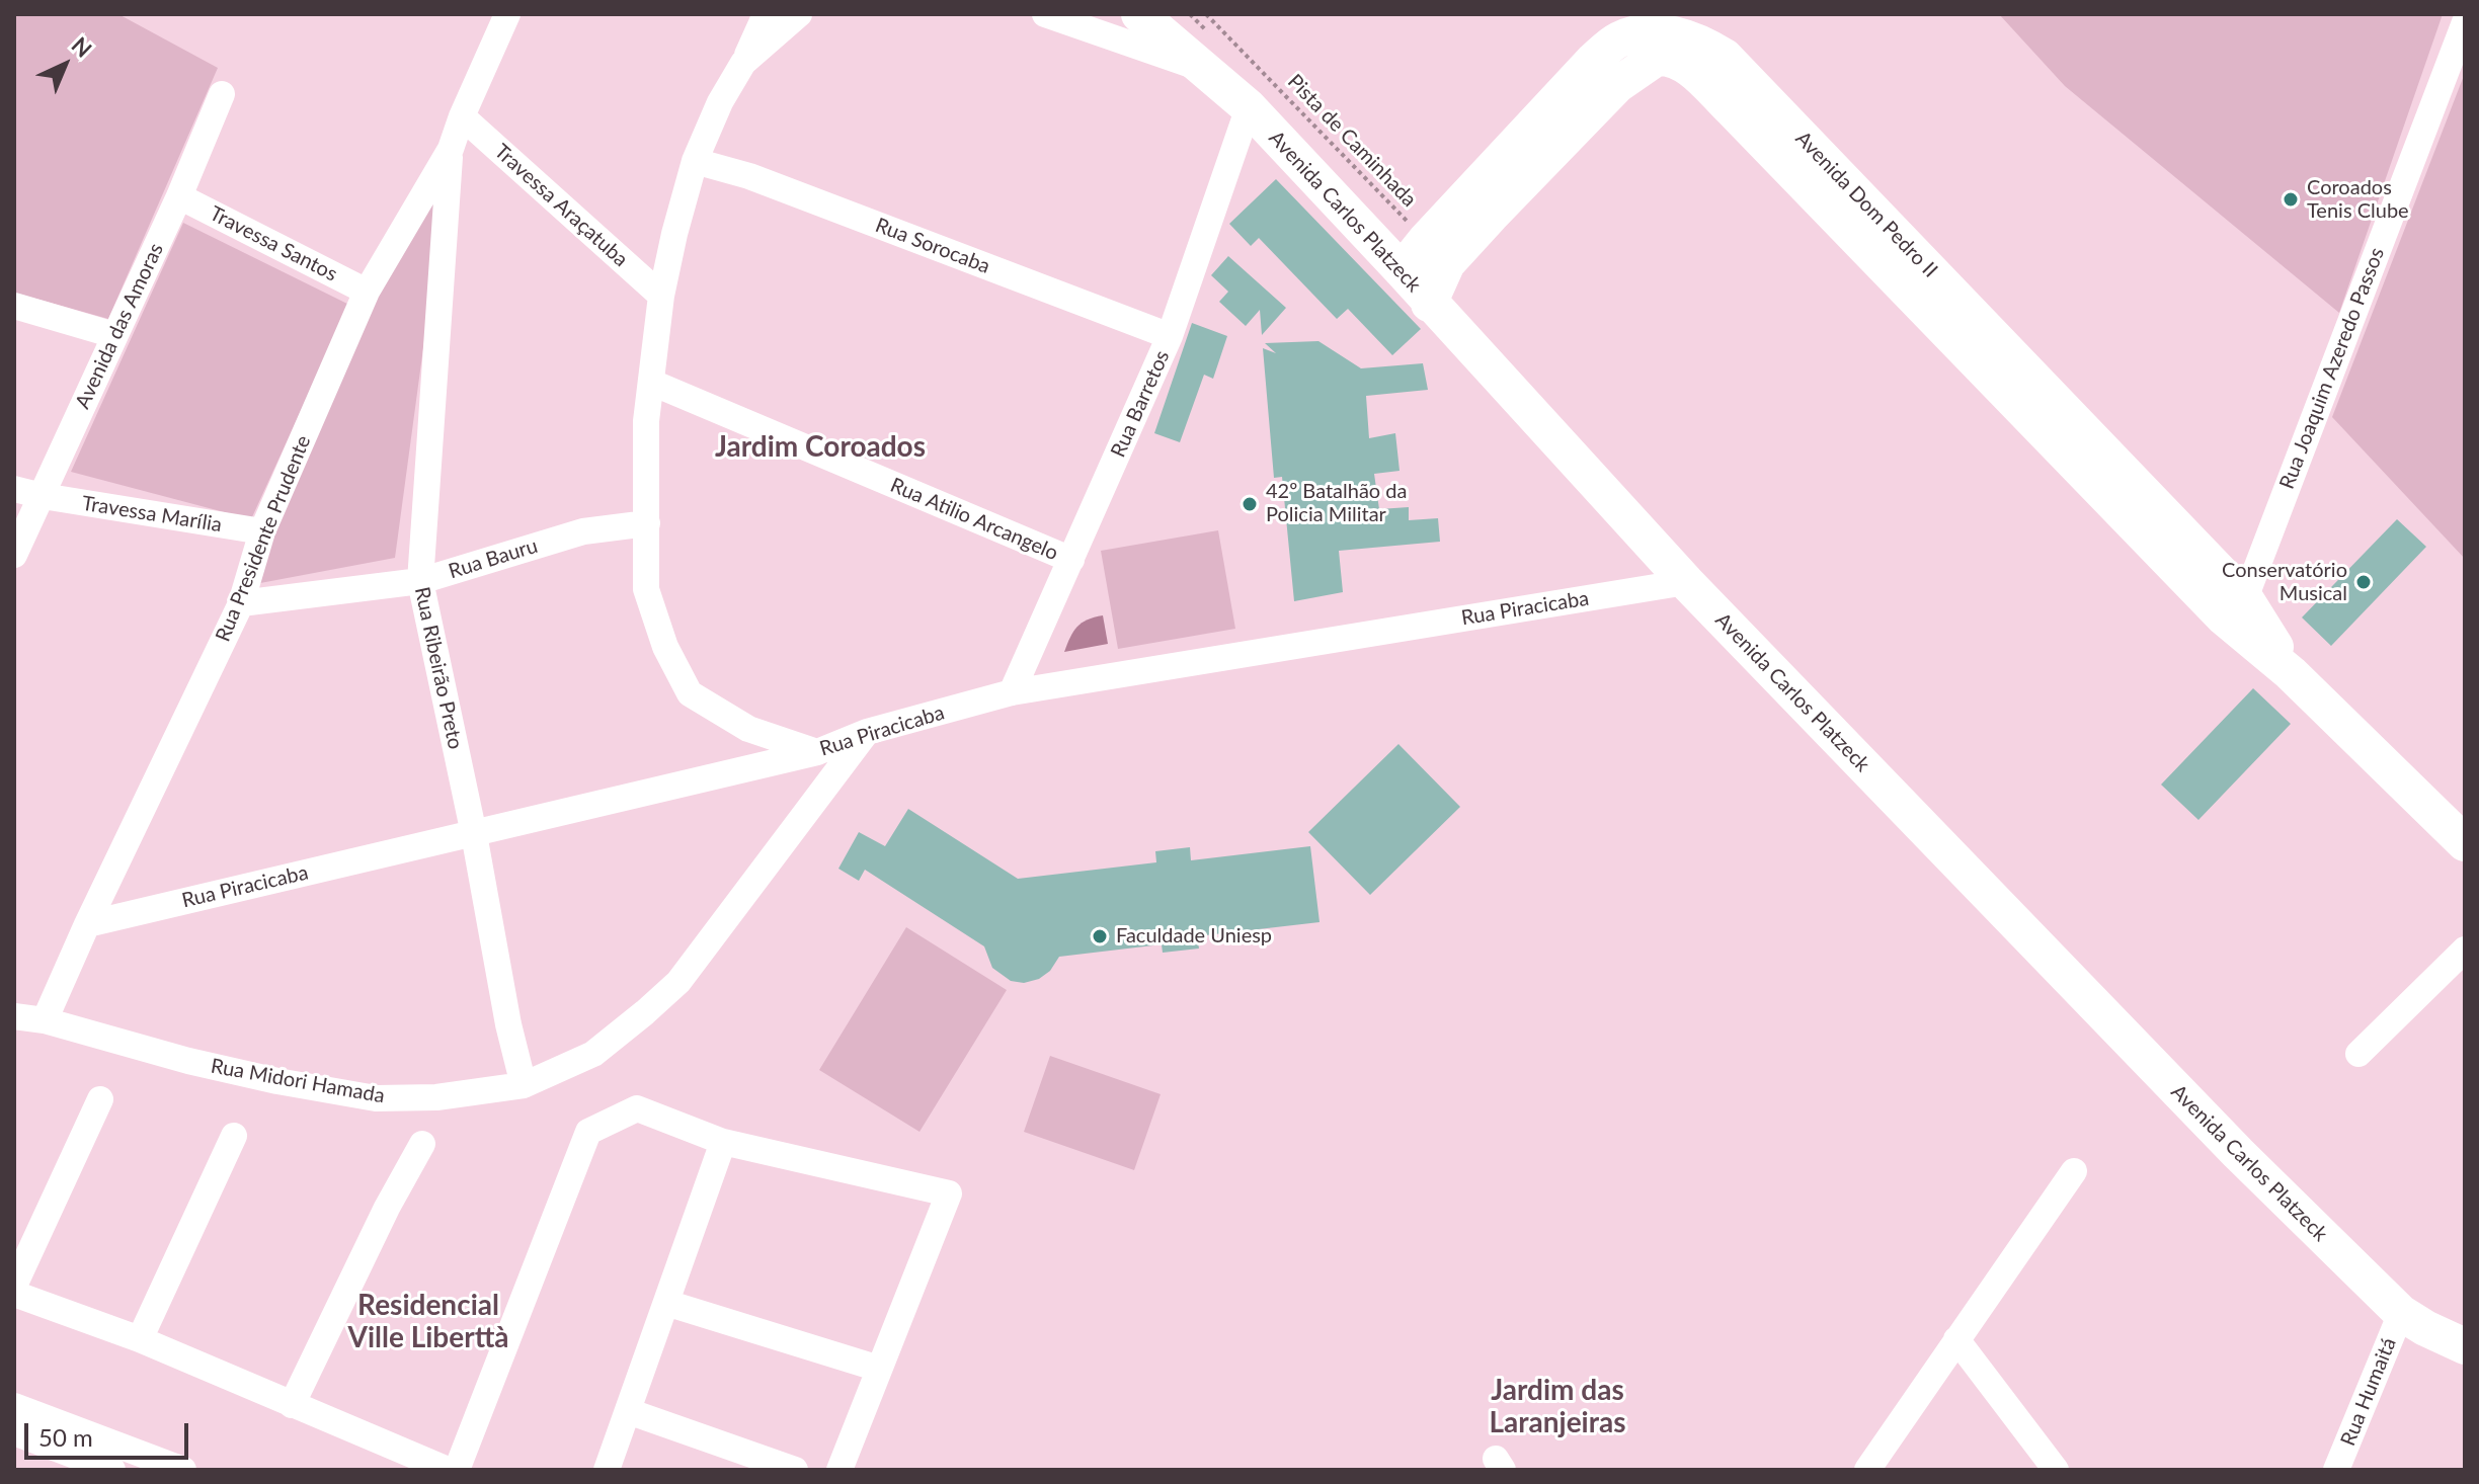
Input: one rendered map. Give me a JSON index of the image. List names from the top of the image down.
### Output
{
  "streets": {
    "main road": ["Avenida Dom Pedro II", "Avenida Carlos Platzeck"],
    "street": [
      "Travessa Araçatuba",
      "Travessa Santos",
      "Rua Sorocaba",
      "Avenida das Amoras",
      "Rua Joaquim Azeredo Passos",
      "Rua Barretos",
      "Travessa Marília",
      "Rua Atilio Arcangelo",
      "Rua Presidente Prudente",
      "Rua Bauru",
      "Rua Piracicaba",
      "Rua Ribeirão Preto",
      "Rua Midori Hamada",
      "Rua Humaitá"
    ],
    "path": ["Pista de Caminhada"]
  },
  "crossings": [
    ["Pista de Caminhada", "Avenida Dom Pedro II"],
    ["Avenida Dom Pedro II", "Avenida Carlos Platzeck"],
    ["Avenida Dom Pedro II", "Rua Joaquim Azeredo Passos"],
    ["Travessa Araçatuba", "Rua Presidente Prudente"],
    ["Avenida Carlos Platzeck", "Rua Barretos"],
    ["Avenida Carlos Platzeck", "Rua Piracicaba"],
    ["Avenida Carlos Platzeck", "Rua Humaitá"],
    ["Travessa Santos", "Avenida das Amoras"],
    ["Travessa Santos", "Rua Presidente Prudente"],
    ["Rua Sorocaba", "Rua Barretos"],
    ["Avenida das Amoras", "Travessa Marília"],
    ["Rua Barretos", "Rua Atilio Arcangelo"],
    ["Rua Barretos", "Rua Piracicaba"],
    ["Travessa Marília", "Rua Presidente Prudente"],
    ["Rua Presidente Prudente", "Rua Bauru"],
    ["Rua Presidente Prudente", "Rua Piracicaba"],
    ["Rua Presidente Prudente", "Rua Ribeirão Preto"],
    ["Rua Presidente Prudente", "Rua Midori Hamada"],
    ["Rua Bauru", "Rua Ribeirão Preto"],
    ["Rua Piracicaba", "Rua Ribeirão Preto"],
    ["Rua Piracicaba", "Rua Midori Hamada"],
    ["Rua Ribeirão Preto", "Rua Midori Hamada"]
  ],
  "districts": ["Jardim Coroados", "Residencial Ville Liberttà", "Jardim das Laranjeiras"],
  "places": [
    "Coroados Tenis Clube",
    "42º Batalhão da Policia Militar",
    "Conservatório Musical",
    "Faculdade Uniesp"
  ],
  "scale_bar": "50 m",
  "north": "top right"
}
